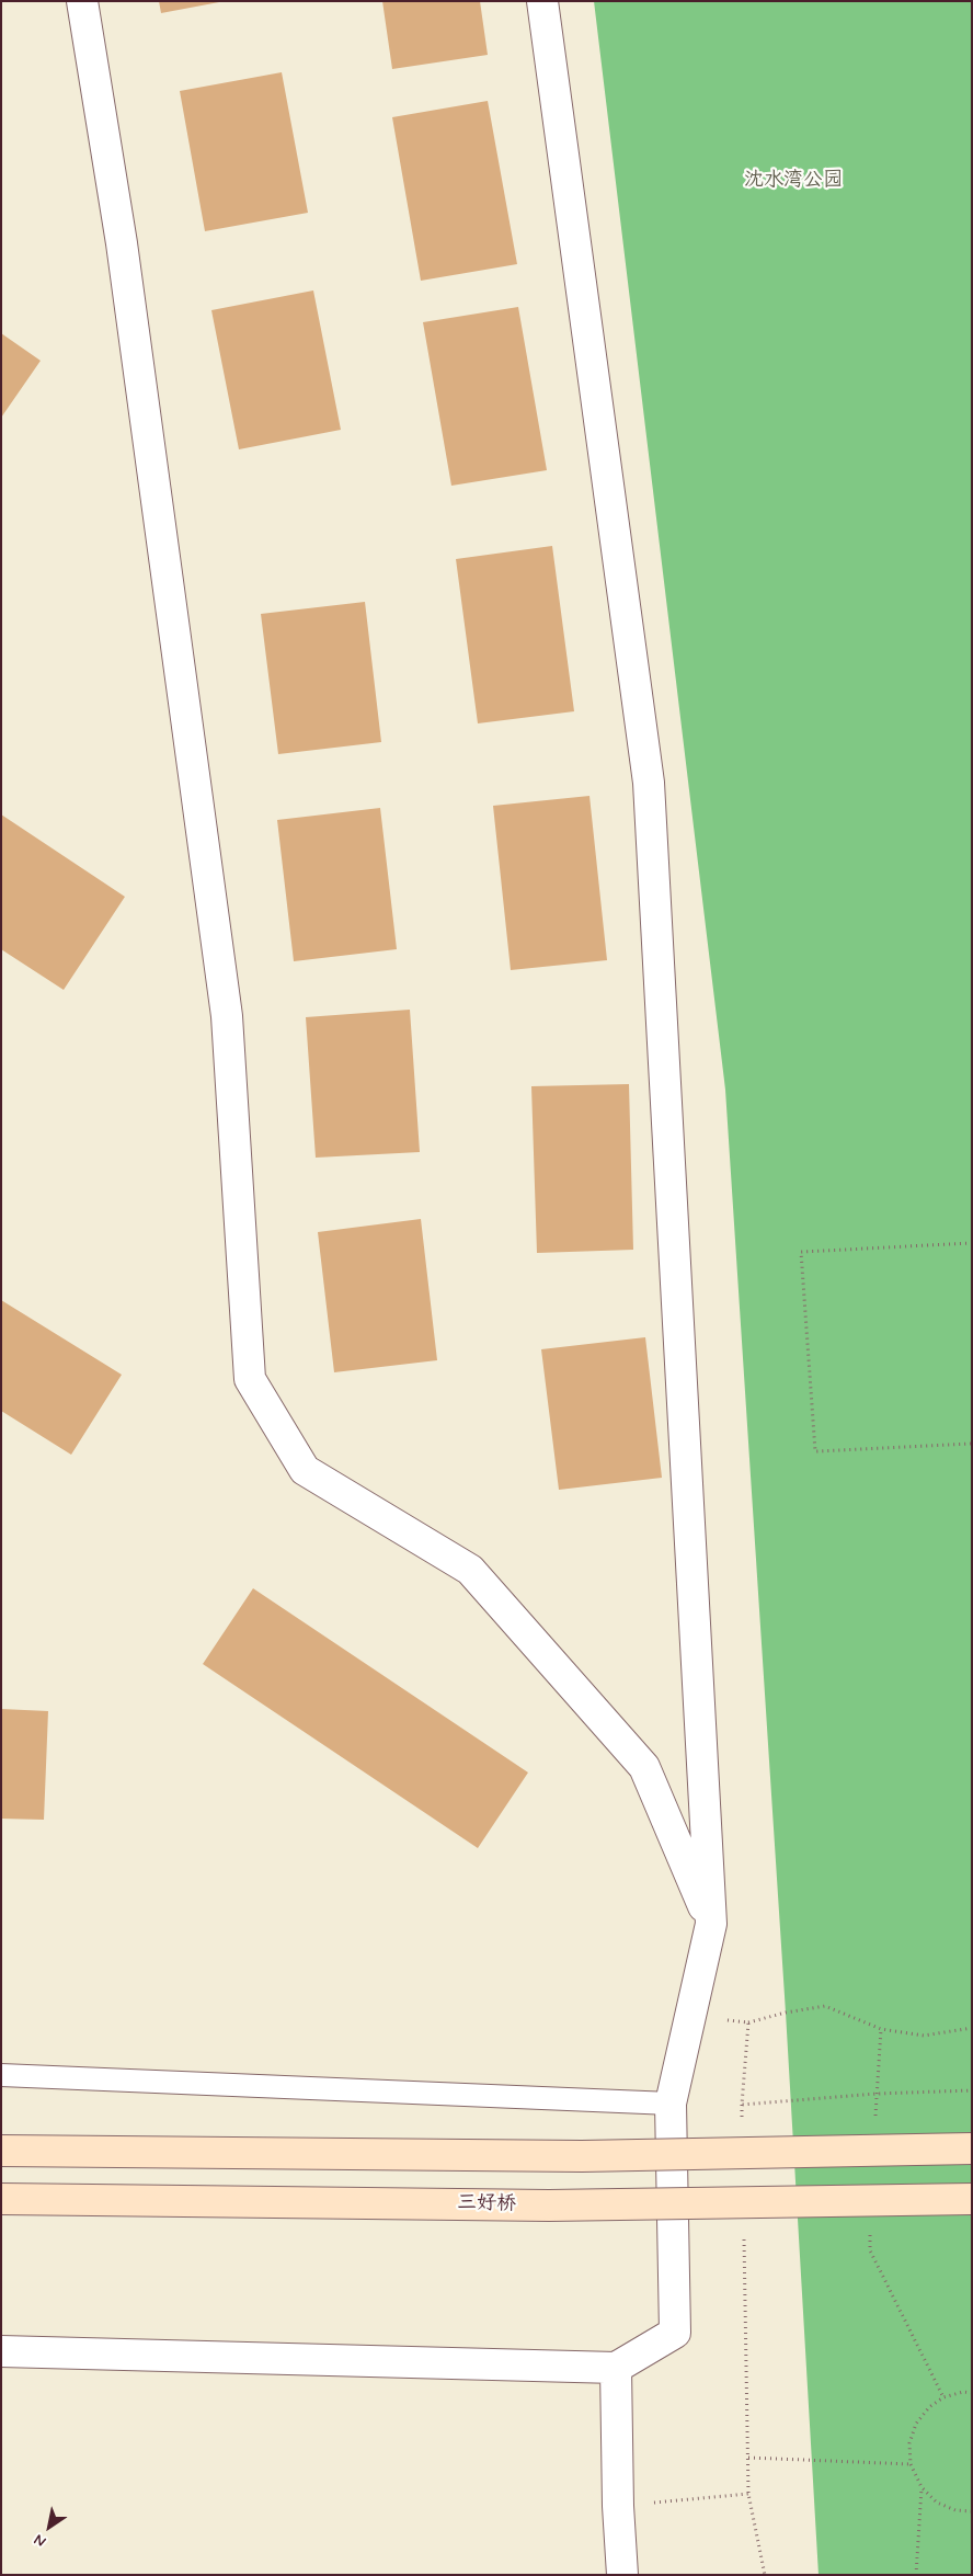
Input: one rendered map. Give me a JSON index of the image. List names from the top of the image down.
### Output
{
  "streets": {
    "main road": ["三好桥"]
  },
  "parks": ["沈水湾公园"],
  "north": "bottom left"
}
